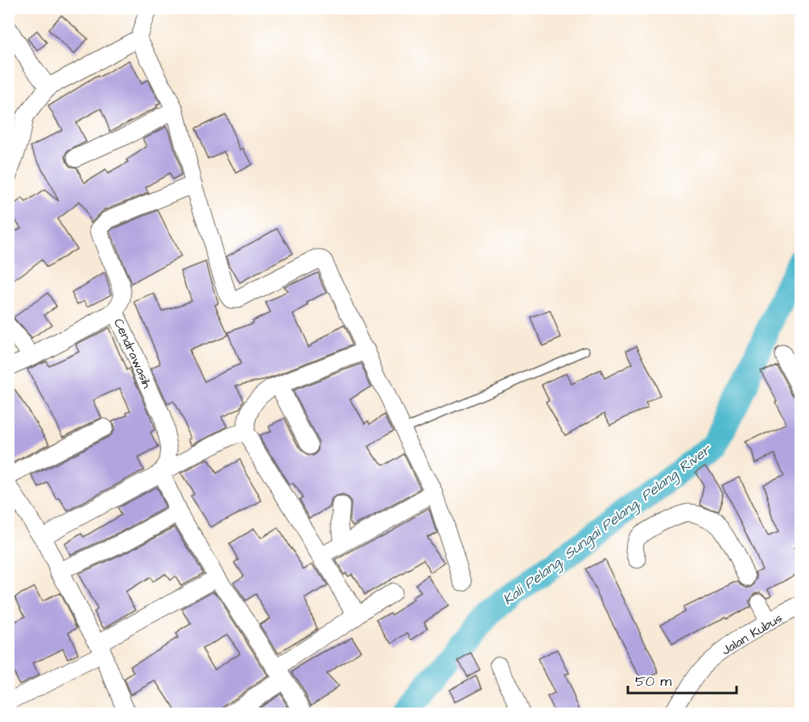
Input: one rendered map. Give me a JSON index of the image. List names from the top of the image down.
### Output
{
  "streets": {
    "street": ["Cendrawasih", "Jalan Kubus"]
  },
  "water": ["Kali Pelang, Sungai Pelang, Pelang River"],
  "scale_bar": "50 m"
}
